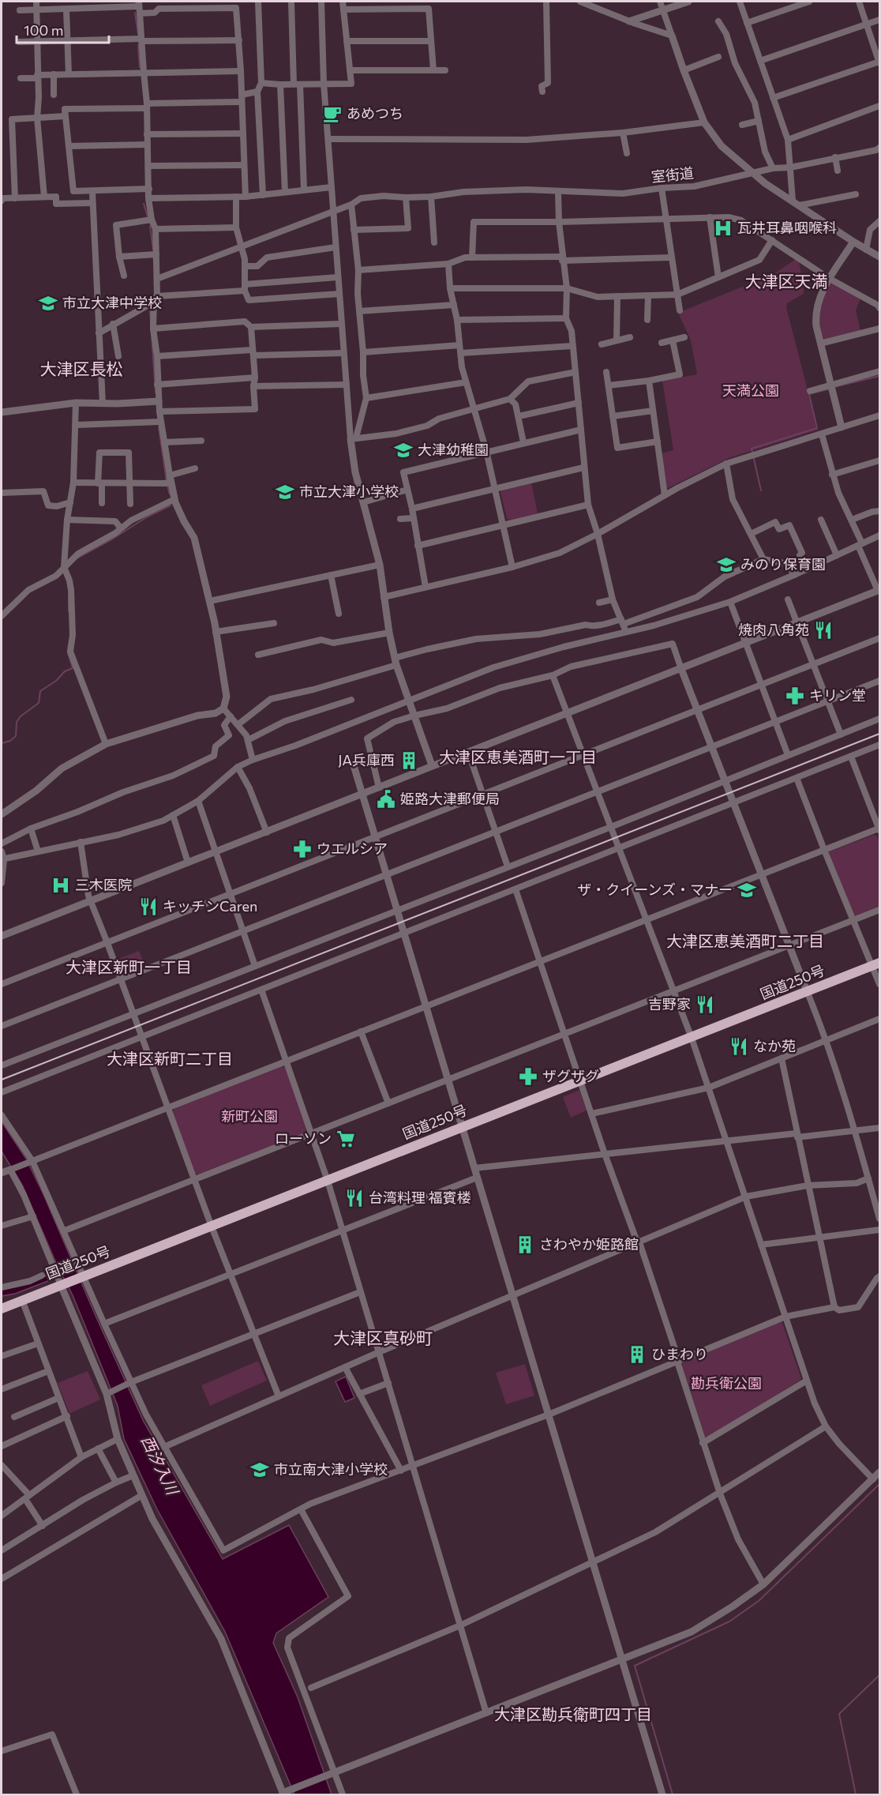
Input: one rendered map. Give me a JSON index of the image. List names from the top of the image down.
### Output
{
  "streets": {
    "highway": ["国道250号"],
    "street": ["室街道"]
  },
  "districts": [
    "大津区天満",
    "大津区長松",
    "大津区恵美酒町一丁目",
    "大津区恵美酒町二丁目",
    "大津区新町一丁目",
    "大津区新町二丁目",
    "大津区真砂町",
    "大津区勘兵衛町四丁目"
  ],
  "water": ["西汐入川"],
  "parks": ["天満公園", "新町公園", "勘兵衛公園"],
  "places": {
    "cafe": ["あめつち"],
    "hospital": ["瓦井耳鼻咽喉科", "三木医院"],
    "school or university": [
      "市立大津中学校",
      "大津幼稚園",
      "市立大津小学校",
      "みのり保育園",
      "ザ・クイーンズ・マナー",
      "市立南大津小学校"
    ],
    "restaurant": [
      "焼肉八角苑",
      "キッチンCaren",
      "吉野家",
      "なか苑",
      "台湾料理 福賓楼"
    ],
    "pharmacy": ["キリン堂", "ウエルシア", "ザグザグ"],
    "building": ["JA兵庫西", "さわやか姫路館", "ひまわり"],
    "public building": ["姫路大津郵便局"],
    "supermarket": ["ローソン"]
  },
  "scale_bar": "100 m"
}
